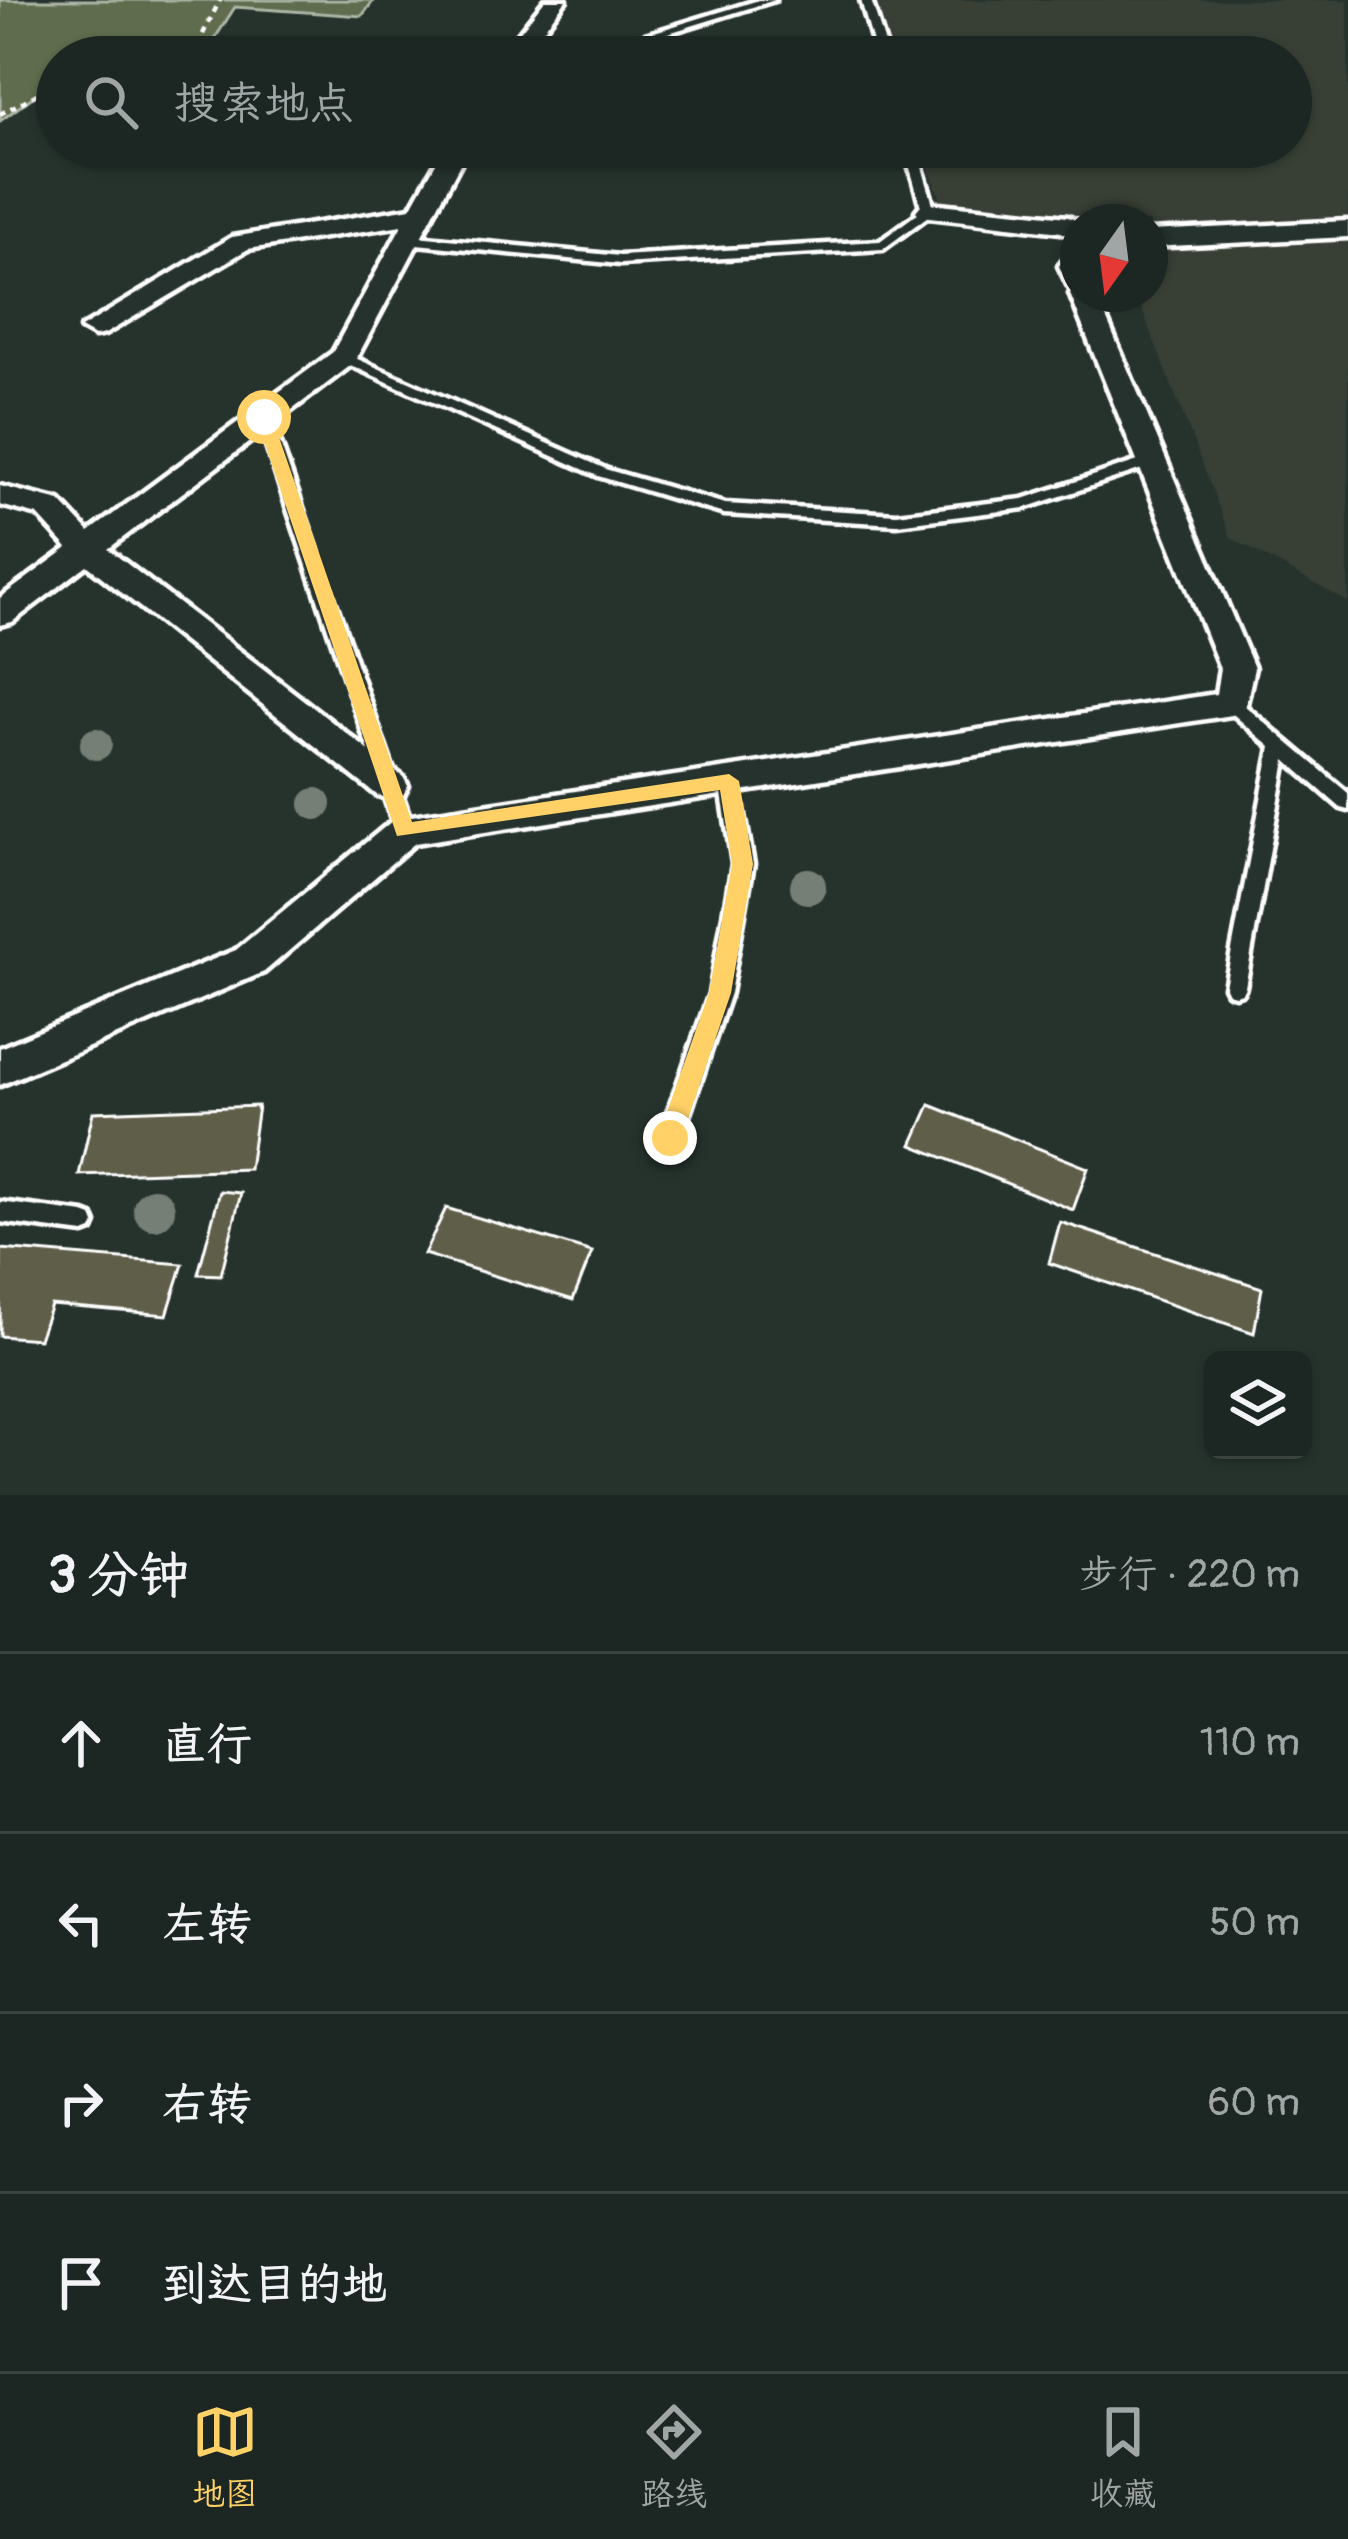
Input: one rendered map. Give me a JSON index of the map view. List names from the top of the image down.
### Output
{
  "north": "bottom",
  "page": {
    "search": "搜索地点",
    "heading": ["3 分钟", "步行 · 220 m"],
    "list": [
      ["直行", "110 m"],
      ["左转", "50 m"],
      ["右转", "60 m"],
      "到达目的地"
    ],
    "nav": ["地图", "路线", "收藏"]
  }
}
